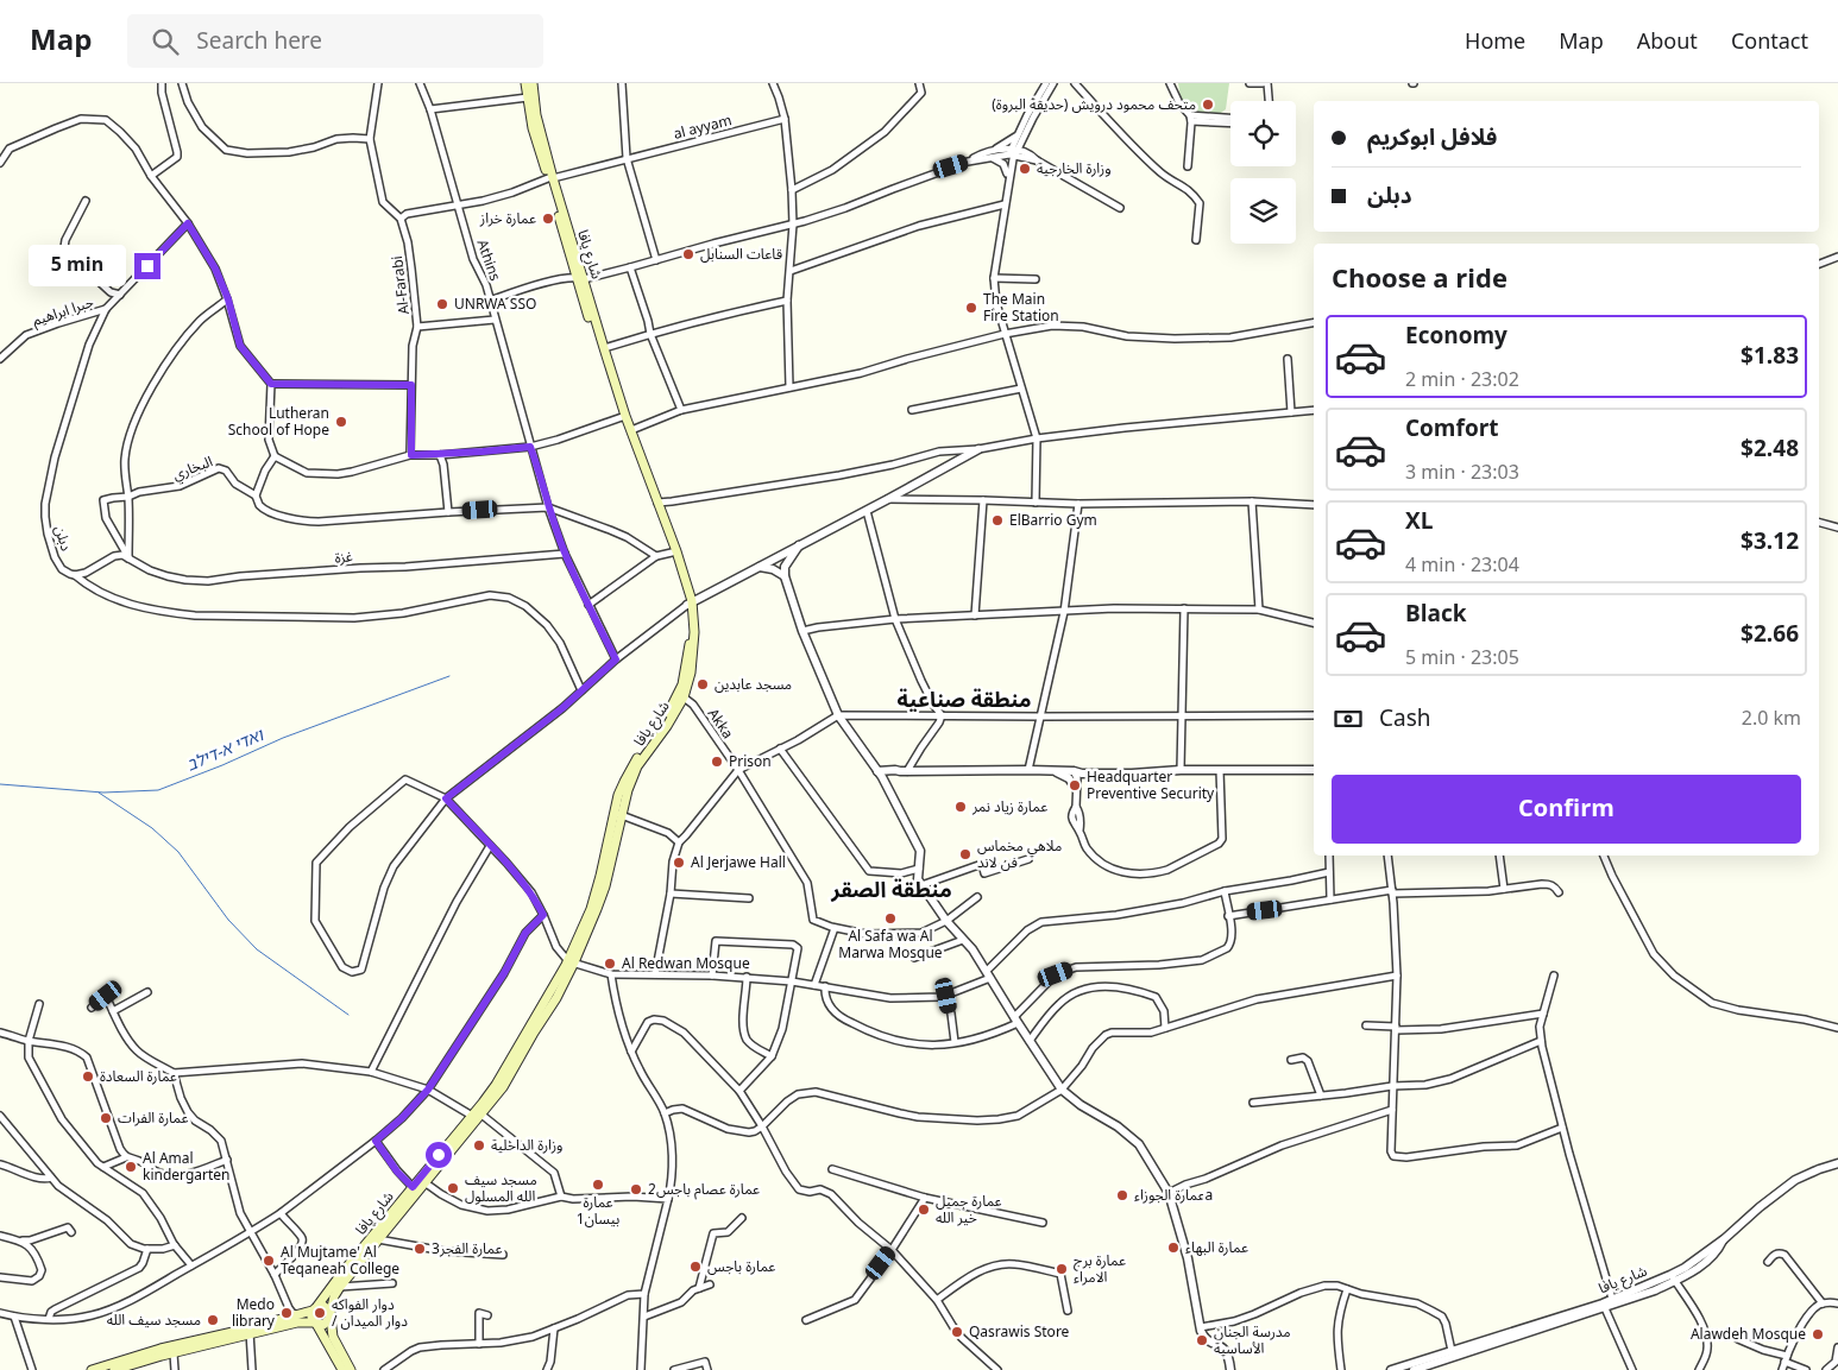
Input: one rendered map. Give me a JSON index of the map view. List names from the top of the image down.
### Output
{
  "streets": {
    "main road": ["شارع يافا"],
    "street": [
      "al ayyam",
      "Athins",
      "Al-Farabi",
      "جبرا ابراهيم",
      "البخاري",
      "دبلن",
      "غزة",
      "Akka"
    ]
  },
  "crossings": [
    ["al ayyam", "شارع يافا"],
    ["al ayyam", "Athins"],
    ["al ayyam", "Al-Farabi"],
    ["شارع يافا", "Akka"],
    ["Athins", "غزة"],
    ["جبرا ابراهيم", "دبلن"]
  ],
  "districts": ["منطقة صناعية", "منطقة الصقر"],
  "water": ["ואדי א-דילב"],
  "places": [
    "متحف محمود درويش (حديقة البروة)",
    "وزارة الخارجية",
    "عمارة خراز",
    "قاعات السنابل",
    "UNRWA SSO",
    "The Main Fire Station",
    "Lutheran School of Hope",
    "ElBarrio Gym",
    "مسجد عابدين",
    "Prison",
    "Headquarter Preventive Security",
    "عمارة زياد نمر",
    "ملاهي مخماس فن لاند",
    "Al Jerjawe Hall",
    "Al Safa wa Al Marwa Mosque",
    "Al Redwan Mosque",
    "عمارة السعادة",
    "عمارة الفرات",
    "وزارة الداخلية",
    "Al Amal kindergarten",
    "عمارة بيسان1",
    "مسجد سيف الله المسلول",
    "عمارة عصام باجس2",
    "عمارة الجوزاءa",
    "عمارة جميل خير الله",
    "عمارة البهاء",
    "عمارة الفجر3",
    "Al Mujtame' Al Teqaneah College",
    "عمارة باجس",
    "عمارة برج الامراء",
    "Medo library",
    "دوار الفواكه / دوار الميدان",
    "مسجد سيف الله",
    "Qasrawis Store",
    "Alawdeh Mosque",
    "مدرسة الجنان الأساسية"
  ],
  "page": {
    "header": "Map",
    "search": "Search here",
    "nav": [
      "Home",
      "Map",
      "About",
      "Contact"
    ],
    "banner": ["فلافل ابوكريم", "دبلن"],
    "heading": "Choose a ride",
    "bubble": "5 min",
    "list": [
      {
        "name": "Economy",
        "note": "2 min · 23:02",
        "value": "$1.83"
      },
      {
        "name": "Comfort",
        "note": "3 min · 23:03",
        "value": "$2.48"
      },
      {
        "name": "XL",
        "note": "4 min · 23:04",
        "value": "$3.12"
      },
      {
        "name": "Black",
        "note": "5 min · 23:05",
        "value": "$2.66"
      }
    ],
    "pay": ["Cash", "2.0 km"],
    "buttons": "Confirm"
  }
}
